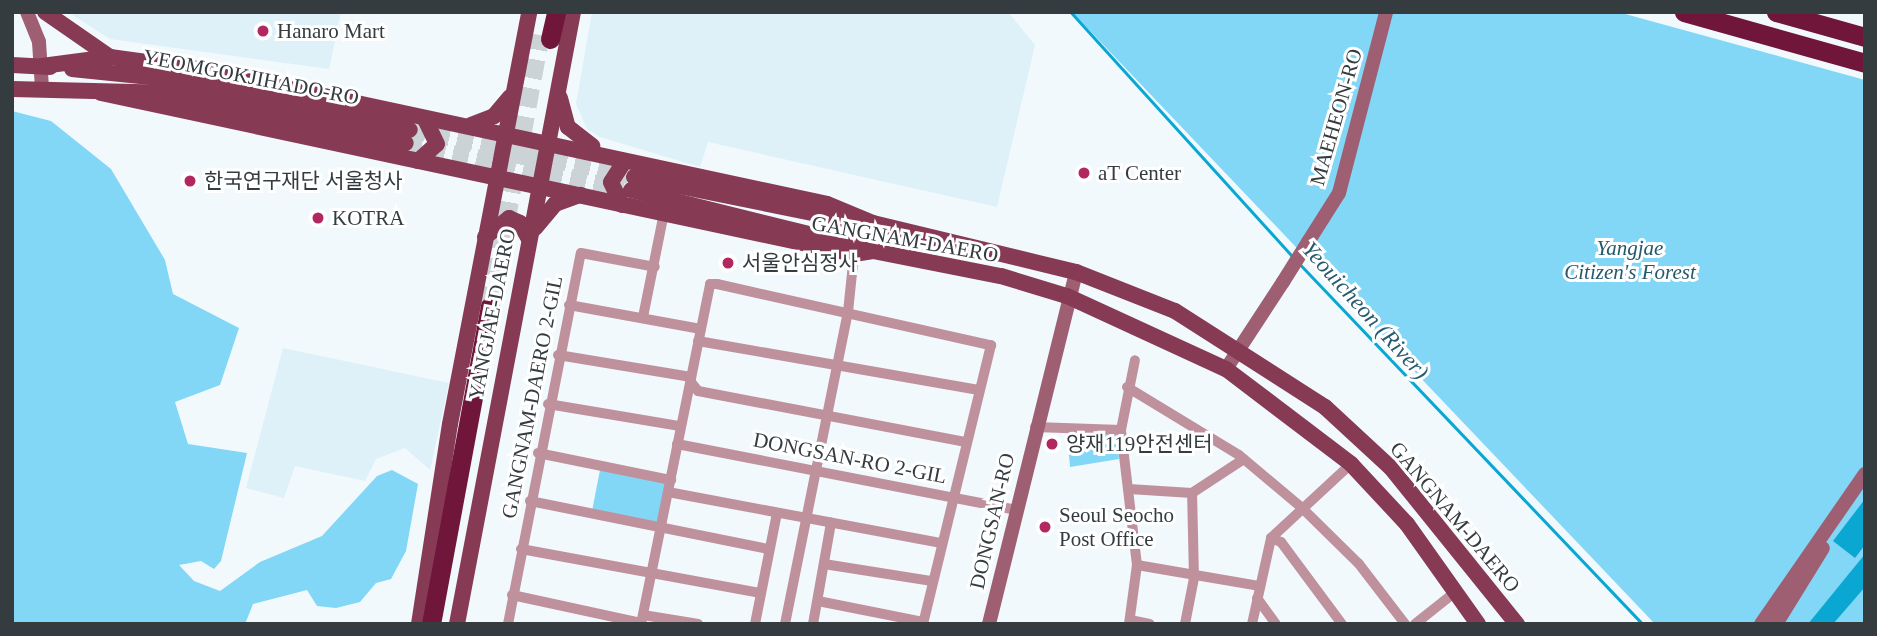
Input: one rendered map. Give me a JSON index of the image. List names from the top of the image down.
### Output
{
  "streets": {
    "main road": ["YEOMGOKJIHADO-RO", "GANGNAM-DAERO", "YANGJAE-DAERO"],
    "street": [
      "MAEHEON-RO",
      "GANGNAM-DAERO 2-GIL",
      "DONGSAN-RO 2-GIL",
      "DONGSAN-RO"
    ]
  },
  "crossings": [
    ["YEOMGOKJIHADO-RO", "GANGNAM-DAERO"],
    ["MAEHEON-RO", "GANGNAM-DAERO"],
    ["GANGNAM-DAERO", "YANGJAE-DAERO"],
    ["GANGNAM-DAERO", "DONGSAN-RO"],
    ["DONGSAN-RO 2-GIL", "DONGSAN-RO"]
  ],
  "water": ["Yeouicheon (River)"],
  "parks": ["Yangjae Citizen's Forest"],
  "places": [
    "Hanaro Mart",
    "aT Center",
    "한국연구재단 서울청사",
    "KOTRA",
    "서울안심정사",
    "양재119안전센터",
    "Seoul Seocho Post Office"
  ]
}
